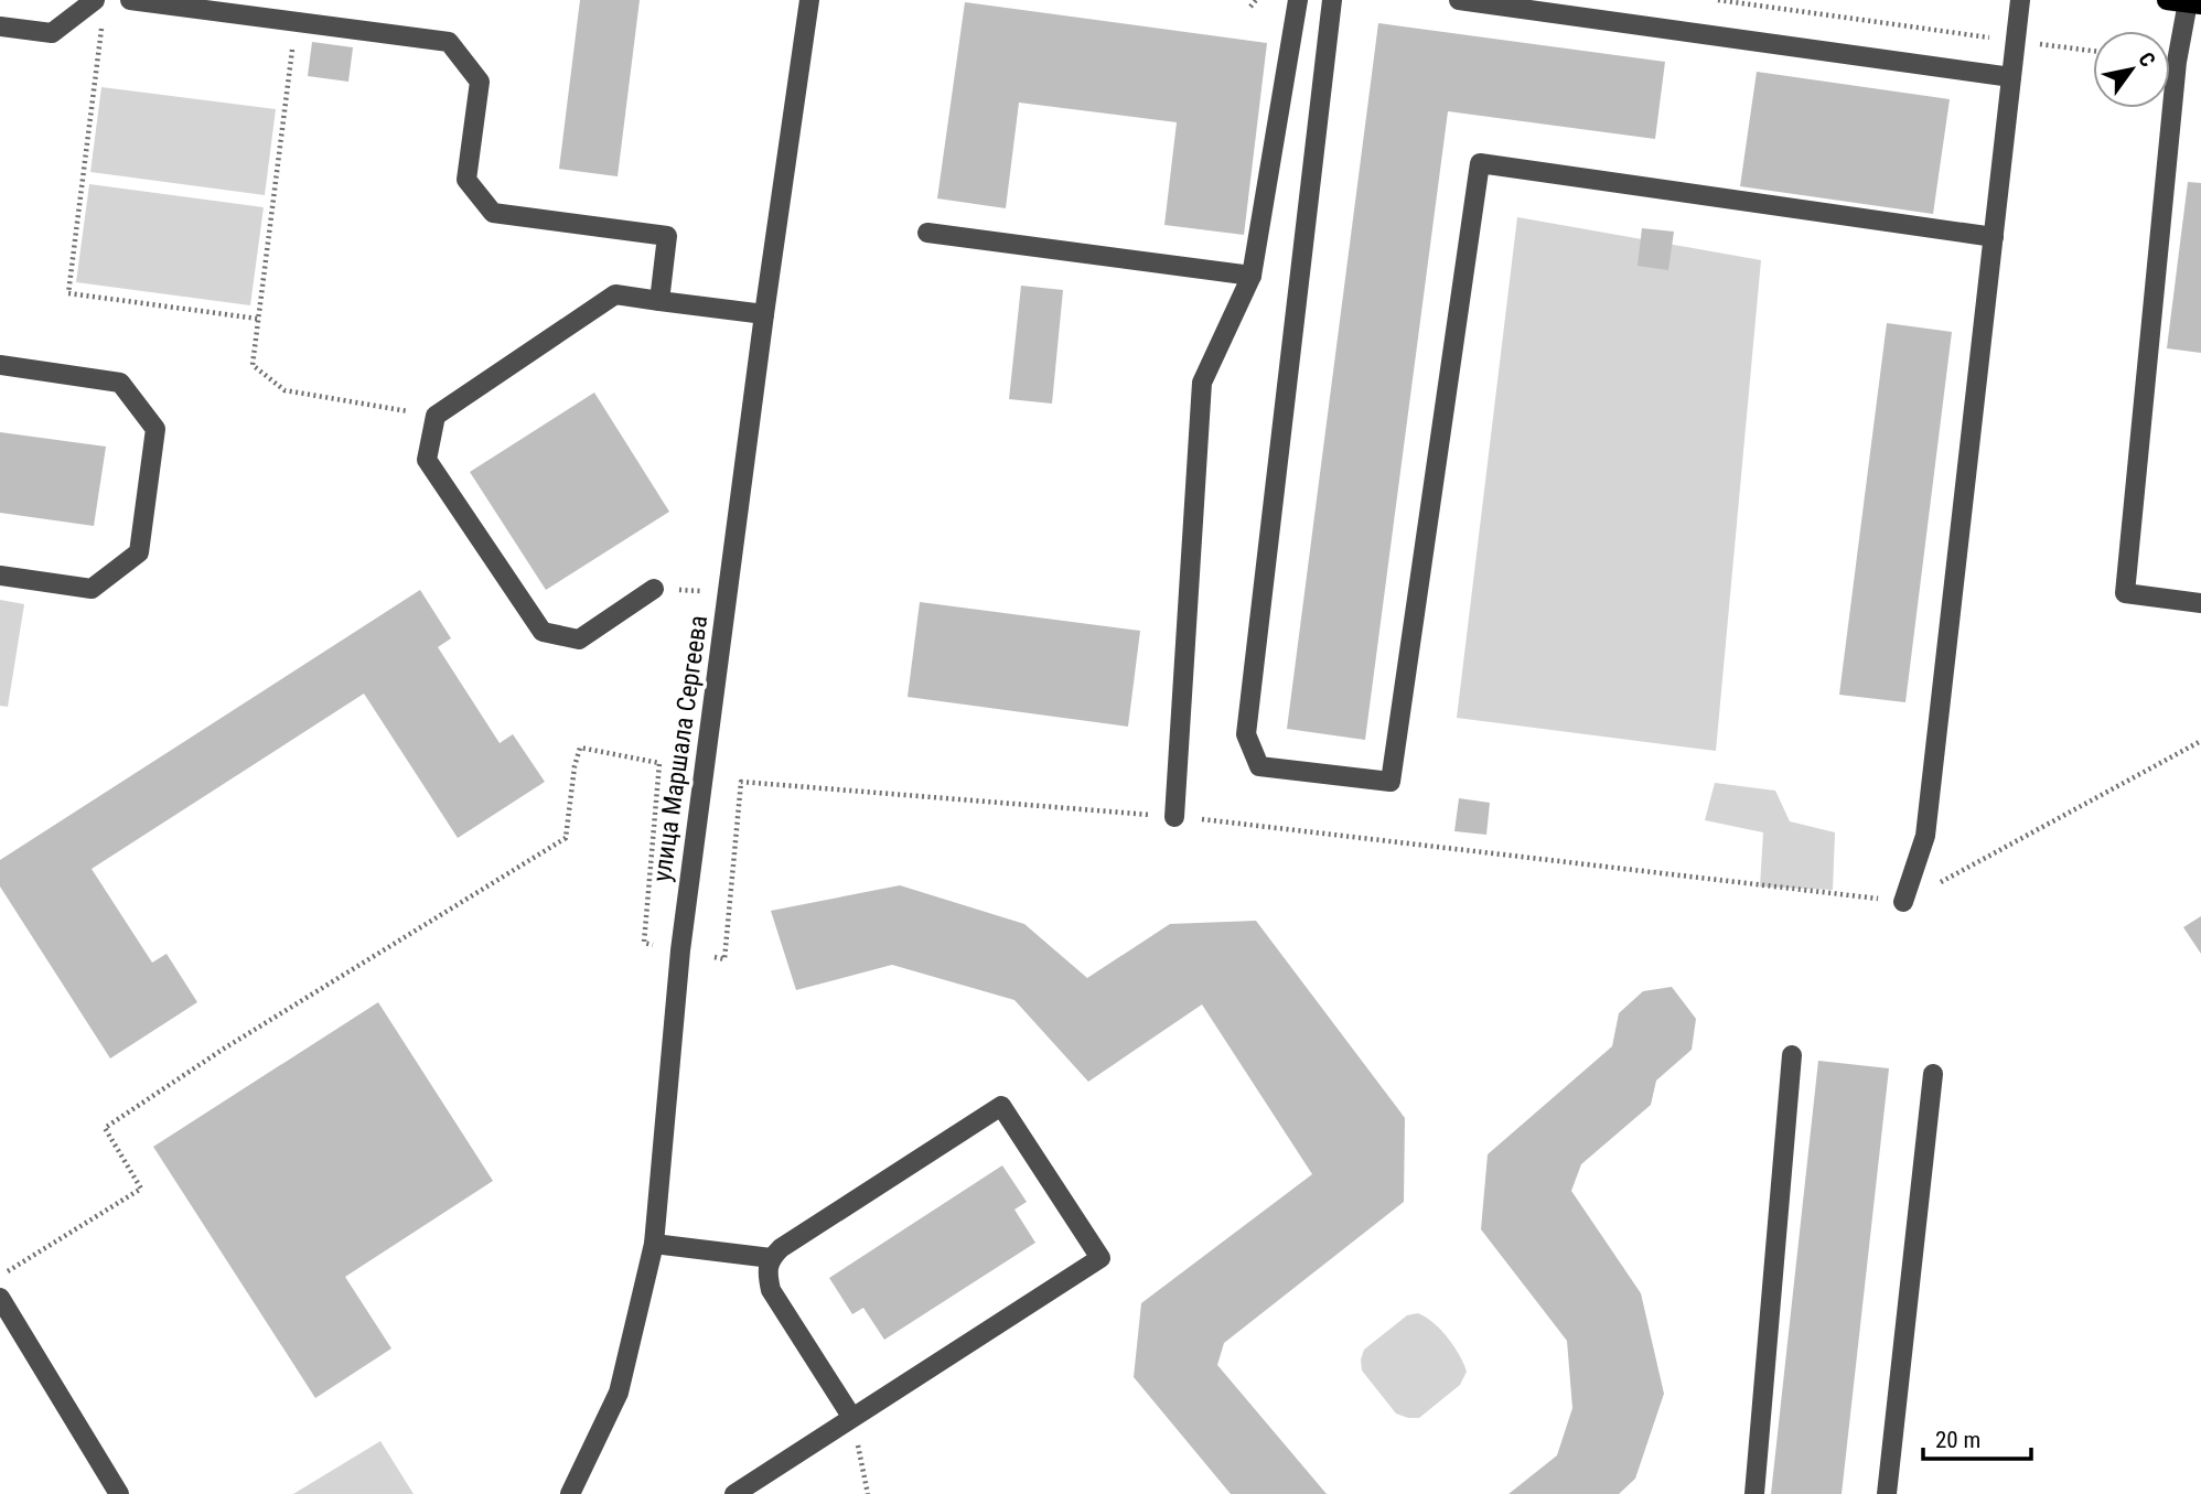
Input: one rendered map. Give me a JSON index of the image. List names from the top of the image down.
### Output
{
  "streets": {
    "street": ["улица Маршала Сергеева"]
  },
  "scale_bar": "20 m",
  "north": "top right"
}
